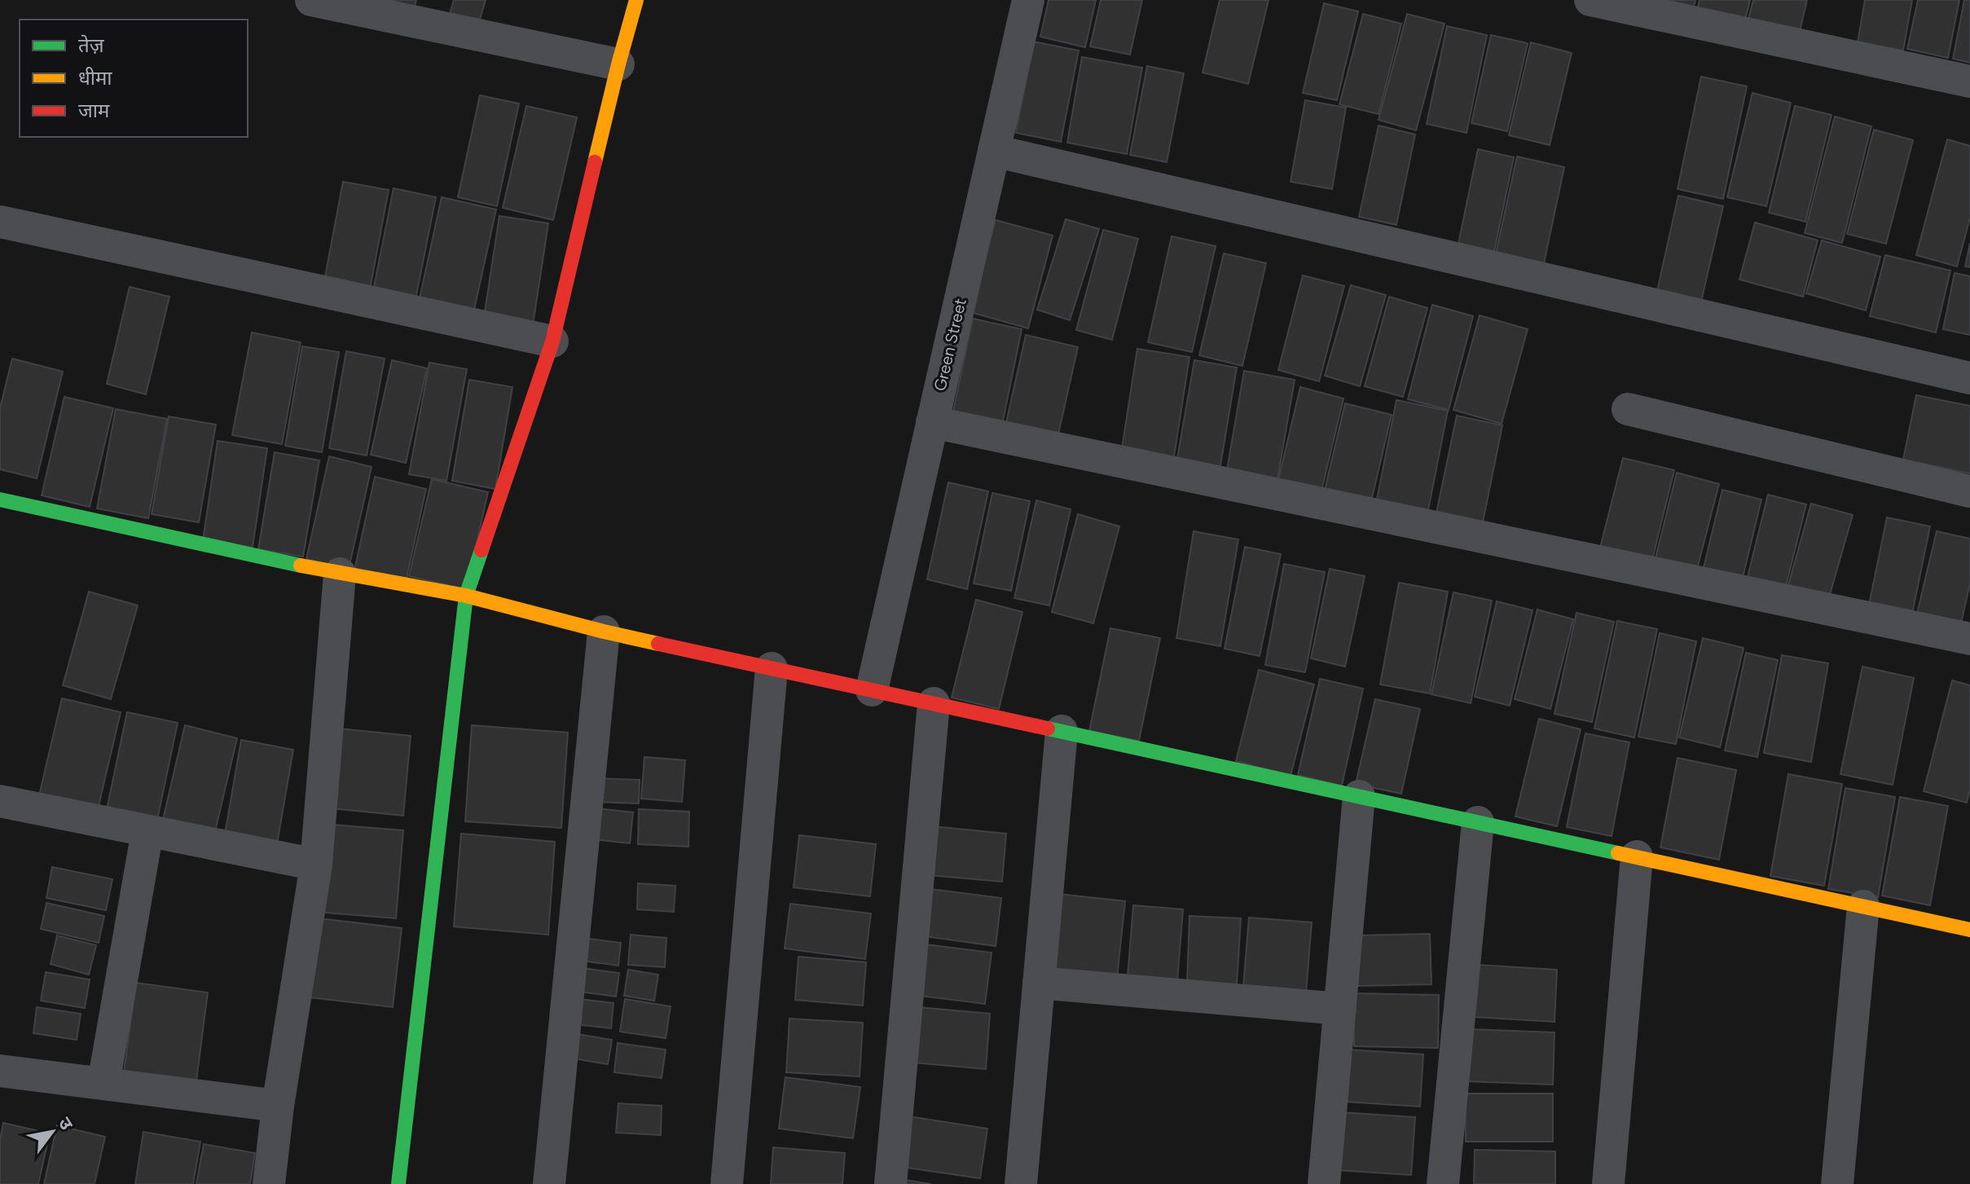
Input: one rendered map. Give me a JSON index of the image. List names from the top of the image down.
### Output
{
  "streets": {
    "street": ["Green Street"]
  },
  "legend": ["तेज़", "धीमा", "जाम"],
  "north": "top right"
}
